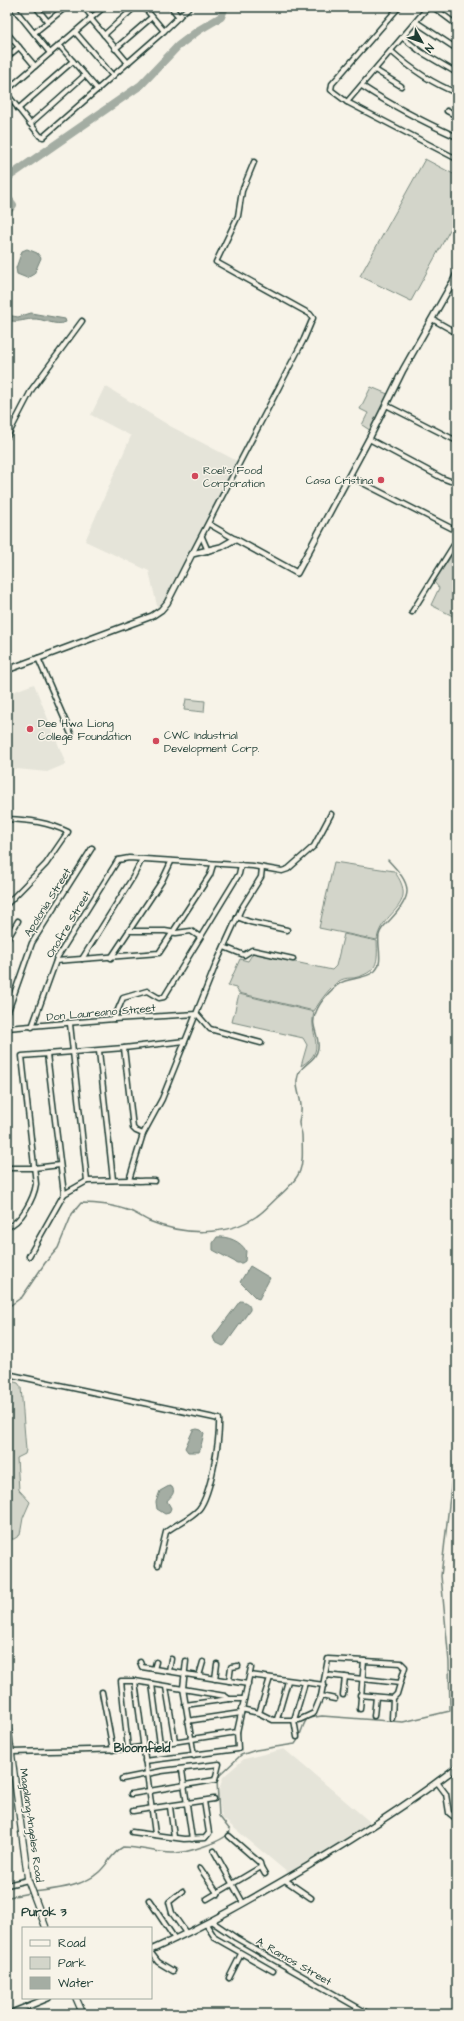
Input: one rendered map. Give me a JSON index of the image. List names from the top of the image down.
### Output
{
  "streets": {
    "main road": ["Magalang-Angeles Road"],
    "street": [
      "Apolonia Street",
      "Onofre Street",
      "Don Laureano Street",
      "A. Ramos Street"
    ]
  },
  "crossings": [
    ["Onofre Street", "Don Laureano Street"]
  ],
  "districts": ["Bloomfield", "Purok 3"],
  "places": [
    "Roel's Food Corporation",
    "Casa Cristina",
    "Dee Hwa Liong College Foundation",
    "CWC Industrial Development Corp."
  ],
  "legend": ["Road", "Park", "Water"],
  "north": "bottom right"
}
